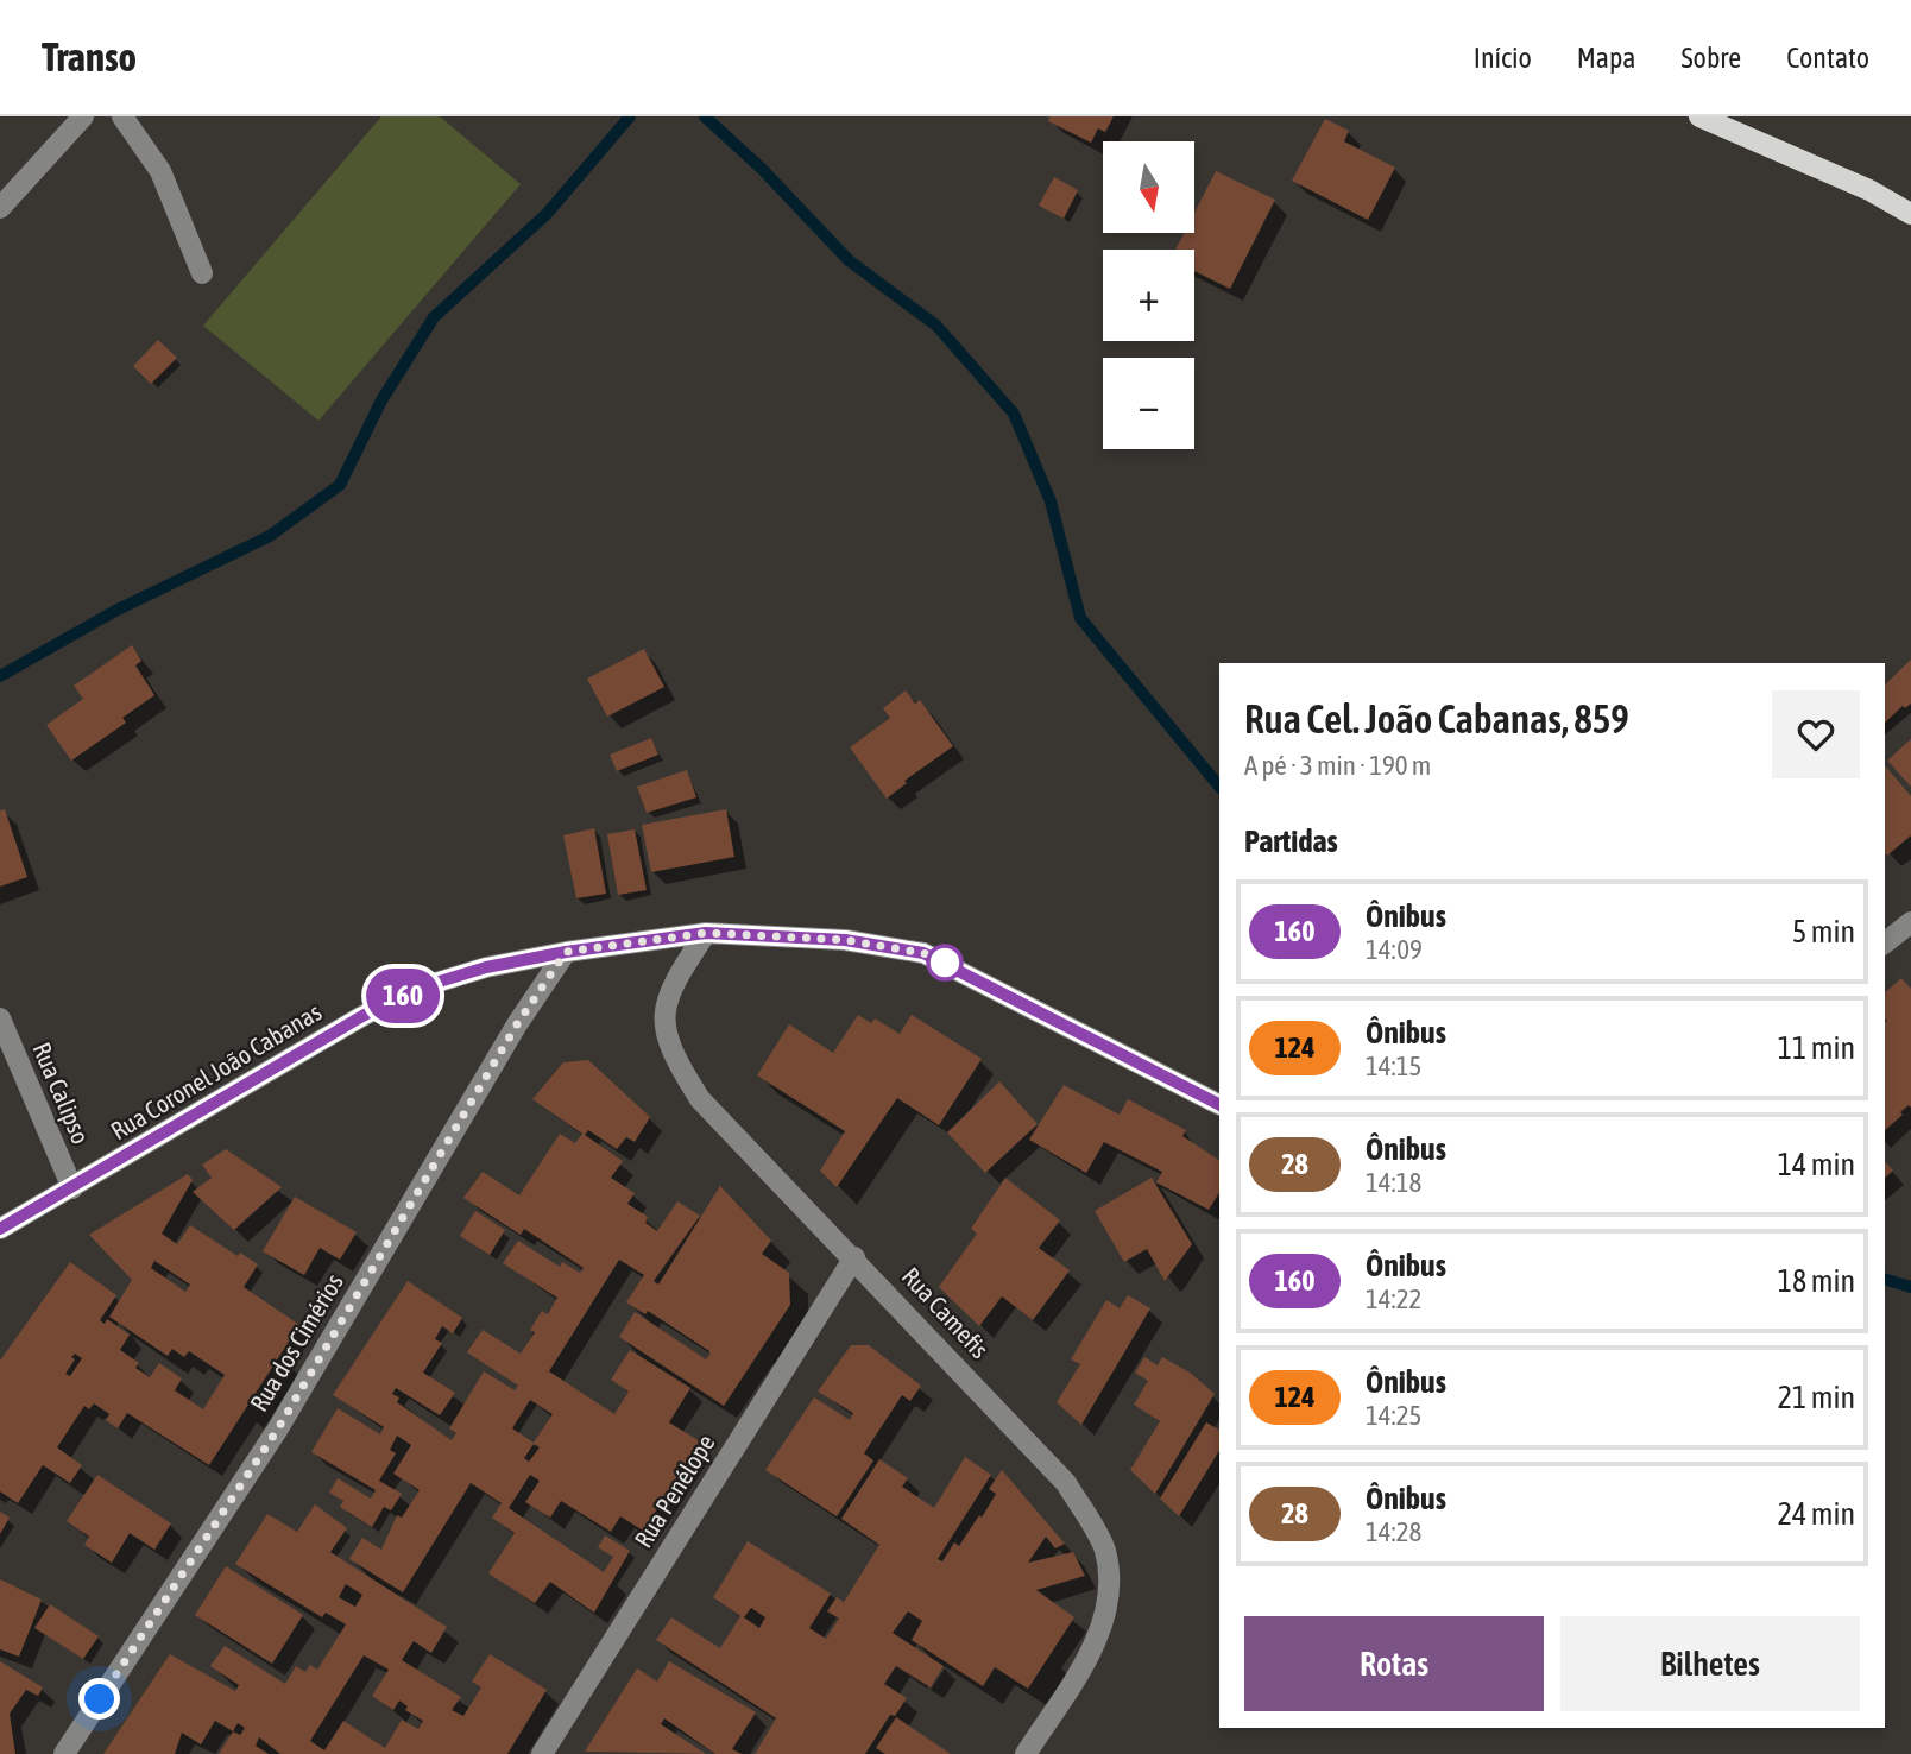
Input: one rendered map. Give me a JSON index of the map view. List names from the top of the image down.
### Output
{
  "streets": {
    "street": [
      "Rua Coronel João Cabanas",
      "Rua Calipso",
      "Rua Camefis",
      "Rua dos Cimérios",
      "Rua Penélope"
    ]
  },
  "crossings": [
    ["Rua Coronel João Cabanas", "Rua Calipso"],
    ["Rua Coronel João Cabanas", "Rua Camefis"],
    ["Rua Coronel João Cabanas", "Rua dos Cimérios"],
    ["Rua Camefis", "Rua Penélope"]
  ],
  "lines": ["bus line 160"],
  "north": "bottom",
  "page": {
    "header": "Transo",
    "nav": [
      "Início",
      "Mapa",
      "Sobre",
      "Contato"
    ],
    "on_map": "160",
    "map_buttons": ["+", "−"],
    "heading": [
      ["Rua Cel. João Cabanas, 859", "A pé · 3 min · 190 m"],
      "Partidas"
    ],
    "list": [
      {
        "mark": "160",
        "name": "Ônibus",
        "note": "14:09",
        "value": "5 min"
      },
      {
        "mark": "124",
        "name": "Ônibus",
        "note": "14:15",
        "value": "11 min"
      },
      {
        "mark": "28",
        "name": "Ônibus",
        "note": "14:18",
        "value": "14 min"
      },
      {
        "mark": "160",
        "name": "Ônibus",
        "note": "14:22",
        "value": "18 min"
      },
      {
        "mark": "124",
        "name": "Ônibus",
        "note": "14:25",
        "value": "21 min"
      },
      {
        "mark": "28",
        "name": "Ônibus",
        "note": "14:28",
        "value": "24 min"
      }
    ],
    "buttons": ["Rotas", "Bilhetes"]
  }
}
